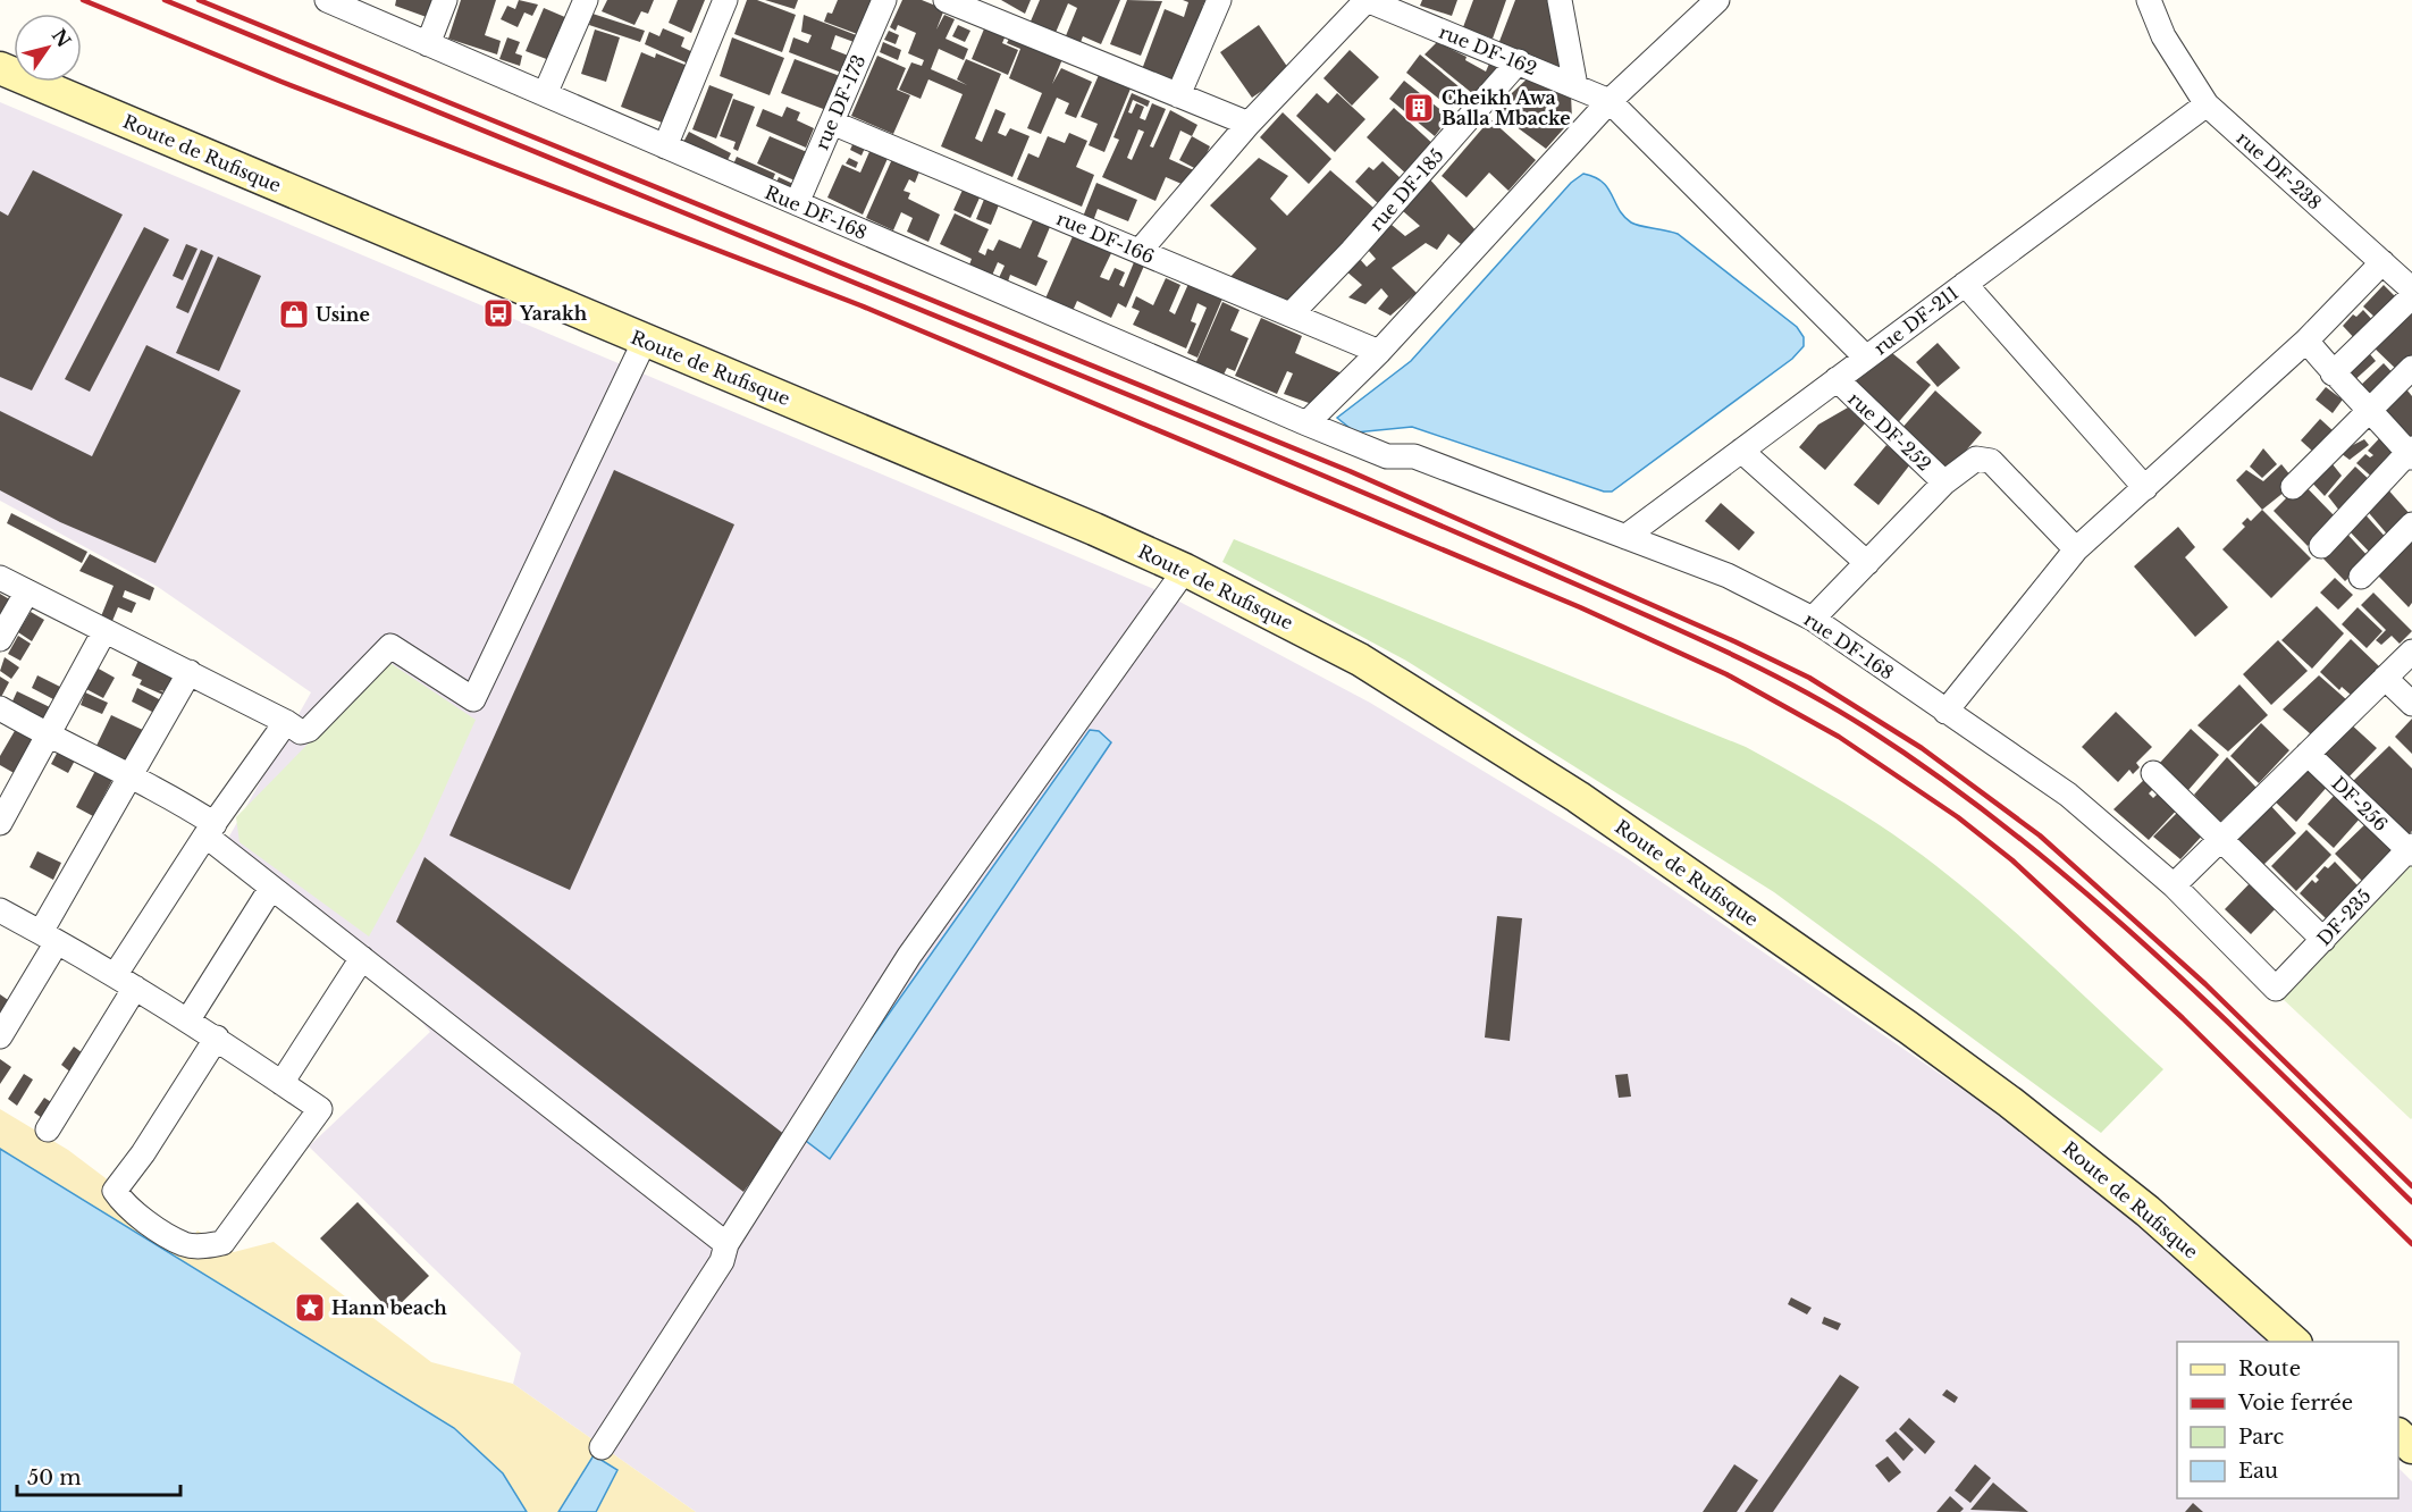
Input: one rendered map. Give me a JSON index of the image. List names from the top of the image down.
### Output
{
  "streets": {
    "main road": ["Route de Rufisque"],
    "street": [
      "rue DF-162",
      "rue DF-173",
      "rue DF-238",
      "rue DF-185",
      "Rue DF-168",
      "rue DF-166",
      "rue DF-211",
      "rue DF-252",
      "rue DF-168",
      "DF-256",
      "DF-235"
    ]
  },
  "crossings": [
    ["rue DF-162", "rue DF-185"],
    ["rue DF-173", "Rue DF-168"],
    ["rue DF-173", "rue DF-166"],
    ["rue DF-238", "rue DF-211"],
    ["rue DF-185", "rue DF-166"],
    ["Rue DF-168", "rue DF-168"],
    ["rue DF-211", "rue DF-252"],
    ["rue DF-211", "rue DF-168"],
    ["rue DF-168", "DF-235"],
    ["DF-256", "DF-235"]
  ],
  "places": {
    "building": ["Cheikh Awa Balla Mbacke"],
    "bus stop": ["Yarakh"],
    "shop": ["Usine"],
    "place": ["Hann beach"]
  },
  "legend": [
    "Route",
    "Voie ferrée",
    "Parc",
    "Eau"
  ],
  "scale_bar": "50 m",
  "north": "top right"
}
